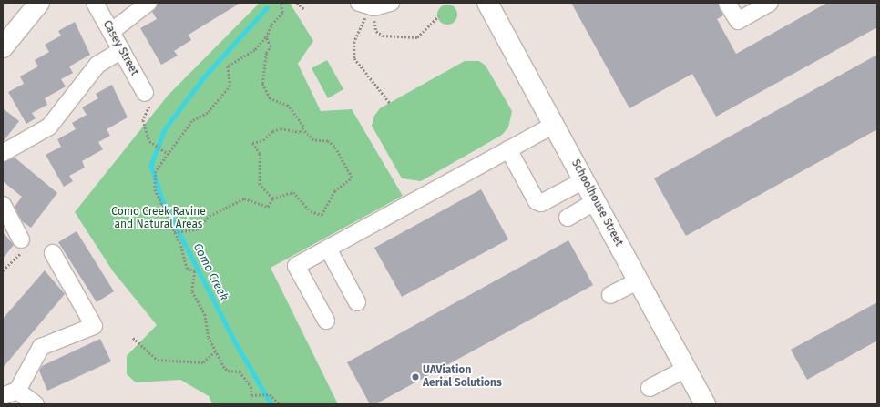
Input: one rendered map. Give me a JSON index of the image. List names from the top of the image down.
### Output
{
  "streets": {
    "main road": ["Schoolhouse Street"],
    "street": ["Casey Street"]
  },
  "water": ["Como Creek"],
  "parks": ["Como Creek Ravine and Natural Areas"],
  "places": ["UAViation Aerial Solutions"]
}
